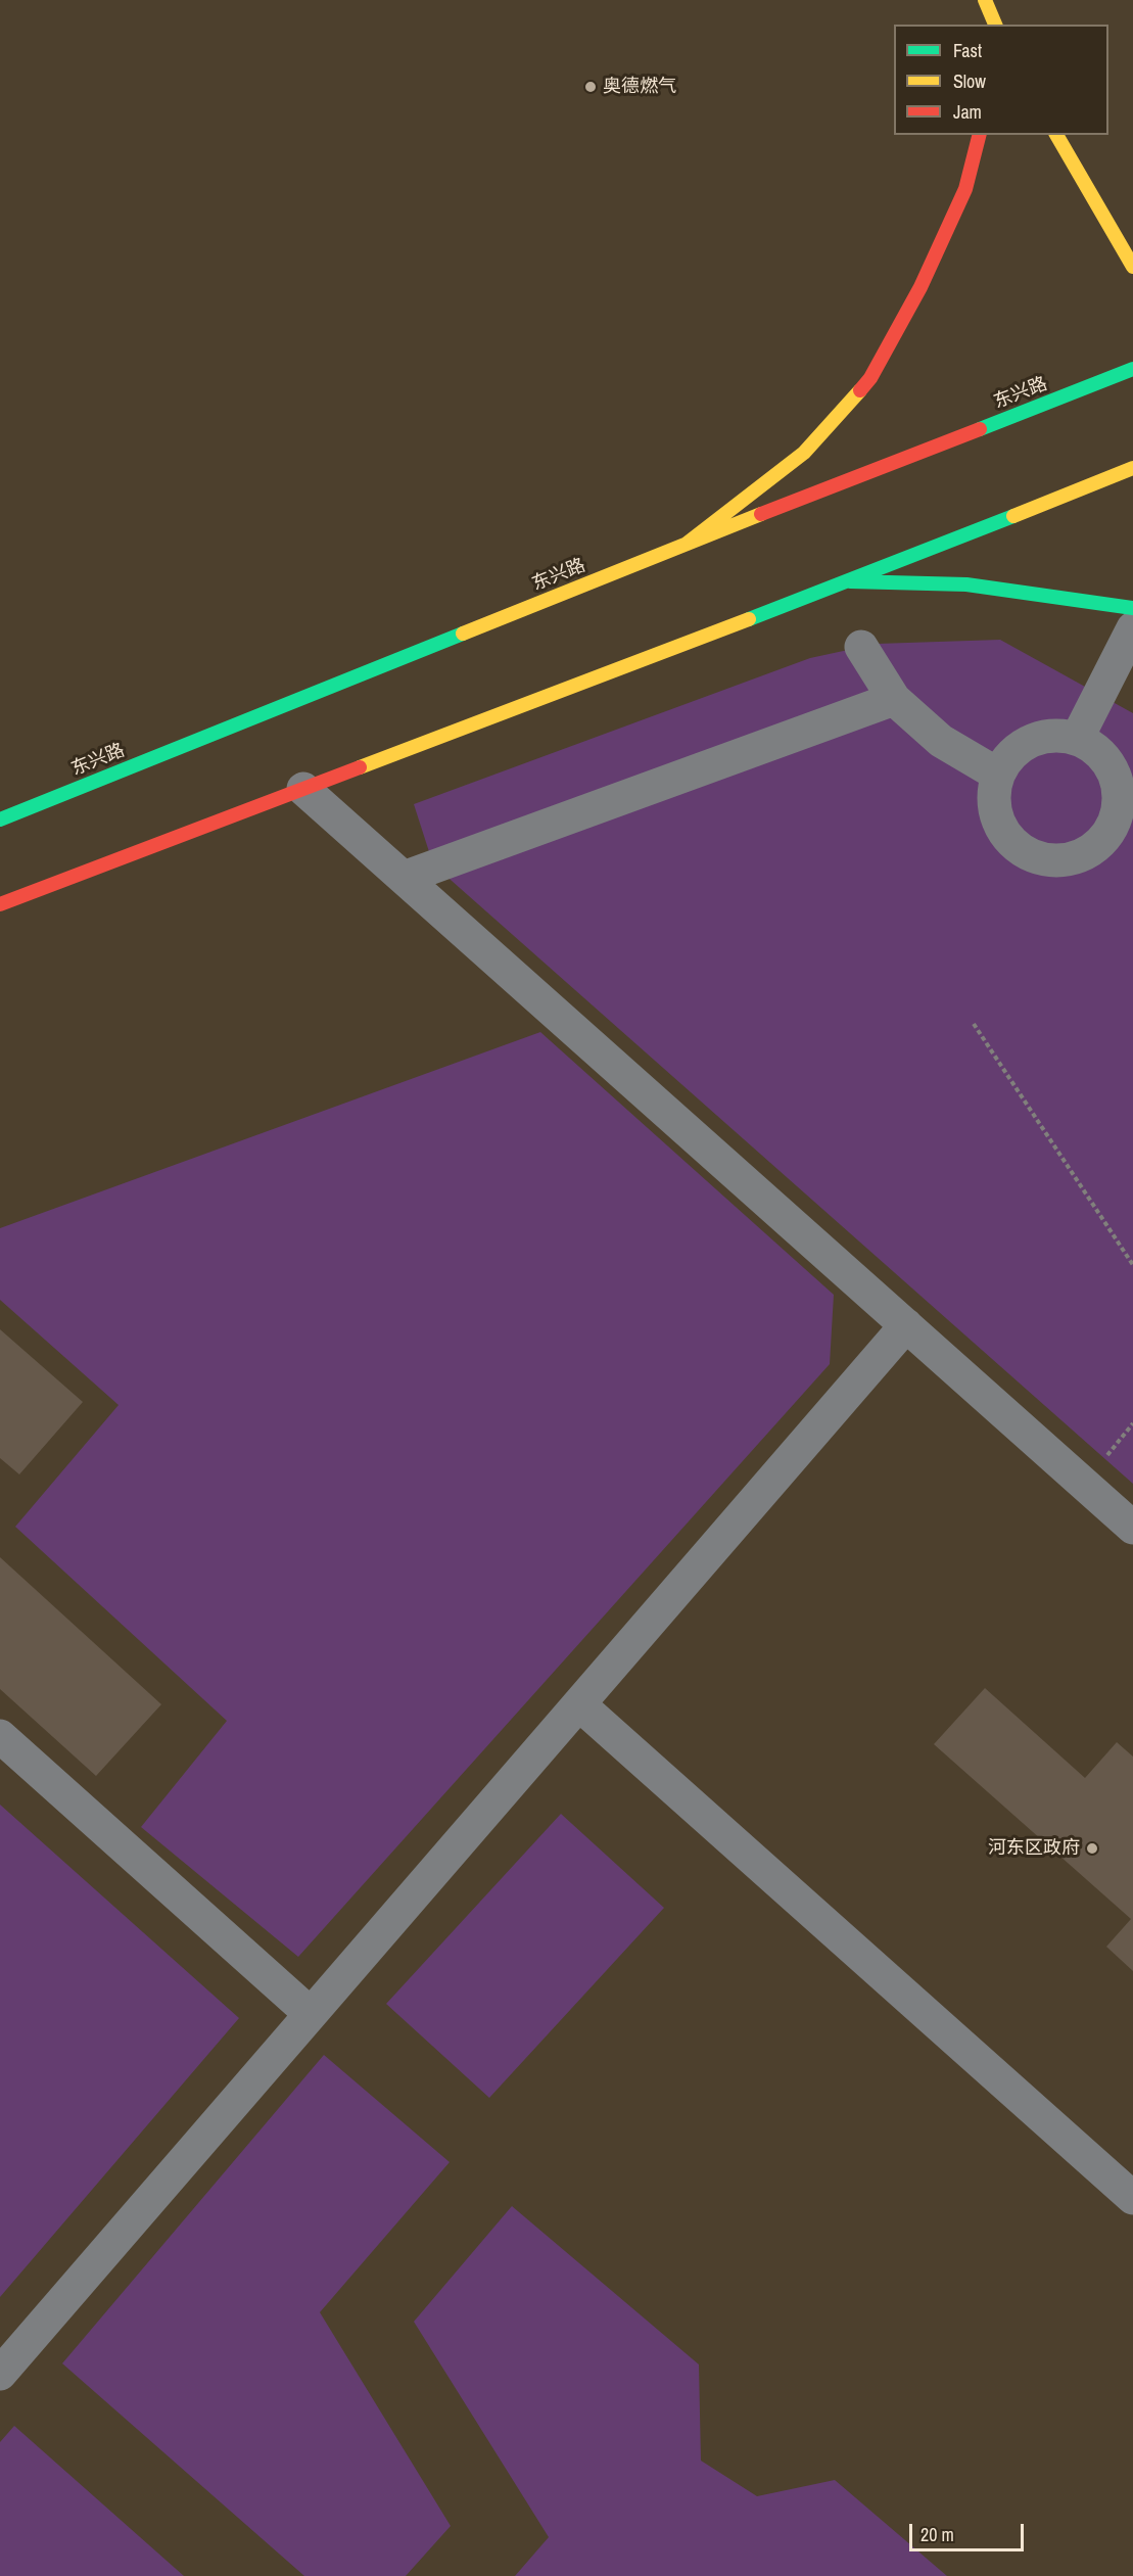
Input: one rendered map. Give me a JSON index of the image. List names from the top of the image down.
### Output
{
  "streets": {
    "main road": ["东兴路"]
  },
  "places": ["奥德燃气", "河东区政府"],
  "legend": ["Fast", "Slow", "Jam"],
  "scale_bar": "20 m"
}
